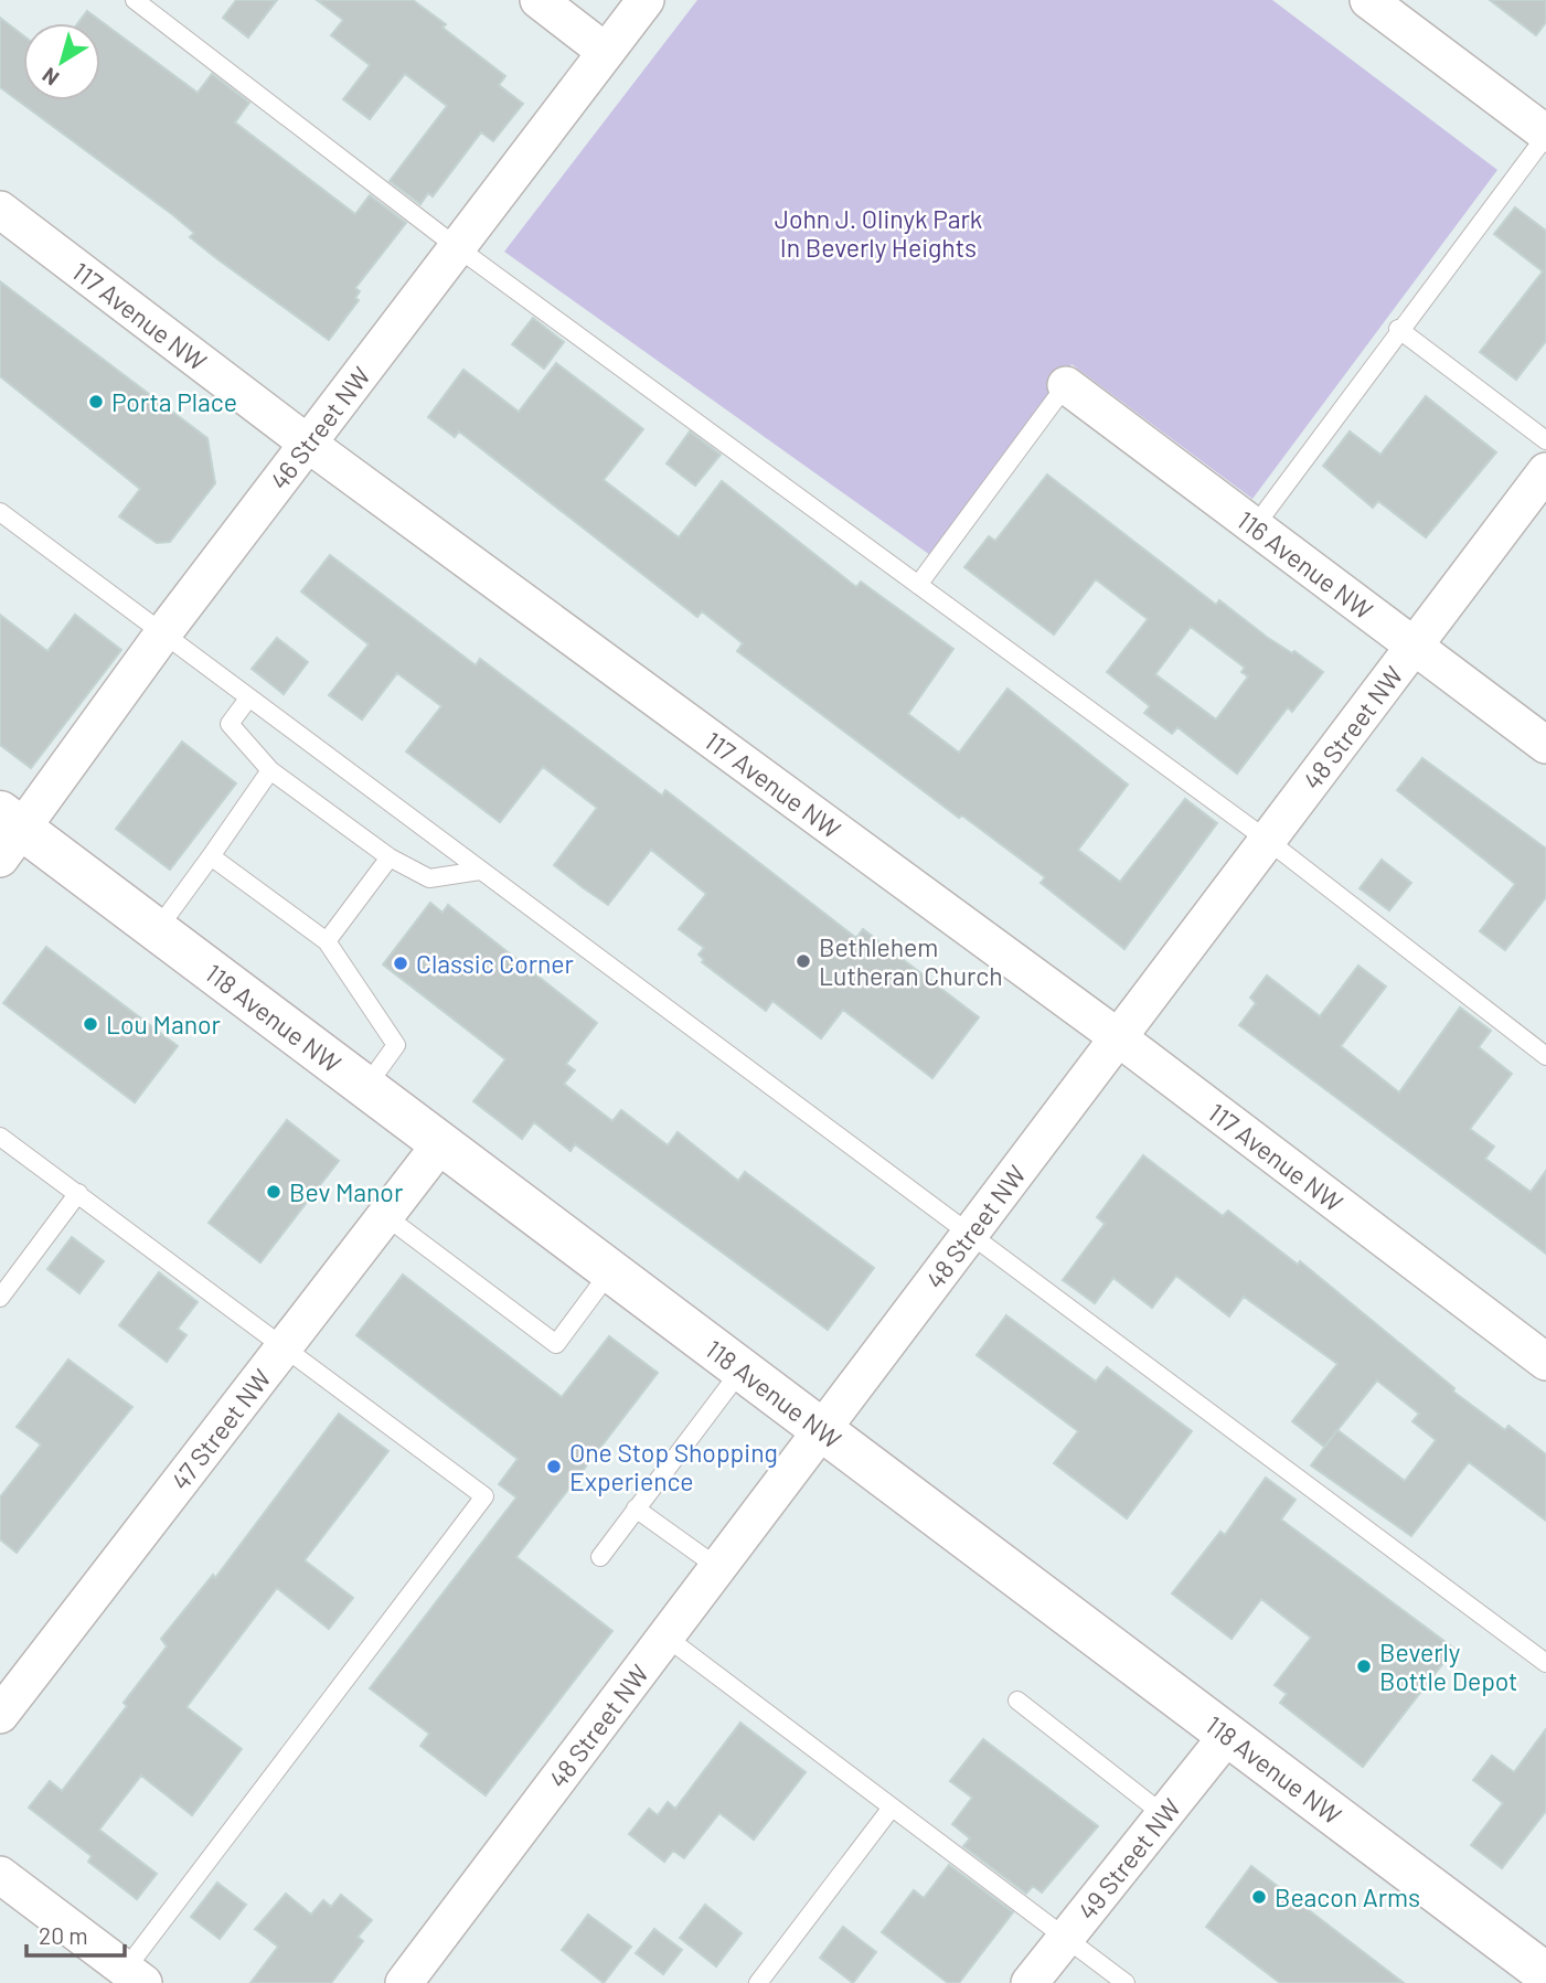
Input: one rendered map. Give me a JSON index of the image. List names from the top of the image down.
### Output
{
  "streets": {
    "main road": ["118 Avenue NW"],
    "street": [
      "117 Avenue NW",
      "46 Street NW",
      "116 Avenue NW",
      "48 Street NW",
      "47 Street NW",
      "49 Street NW"
    ]
  },
  "crossings": [
    ["117 Avenue NW", "46 Street NW"],
    ["117 Avenue NW", "48 Street NW"],
    ["46 Street NW", "118 Avenue NW"],
    ["116 Avenue NW", "48 Street NW"],
    ["48 Street NW", "118 Avenue NW"],
    ["118 Avenue NW", "47 Street NW"],
    ["118 Avenue NW", "49 Street NW"]
  ],
  "parks": ["John J. Olinyk Park In Beverly Heights"],
  "places": [
    "Porta Place",
    "Bethlehem Lutheran Church",
    "Classic Corner",
    "Lou Manor",
    "Bev Manor",
    "One Stop Shopping Experience",
    "Beverly Bottle Depot",
    "Beacon Arms"
  ],
  "scale_bar": "20 m",
  "north": "bottom left"
}
